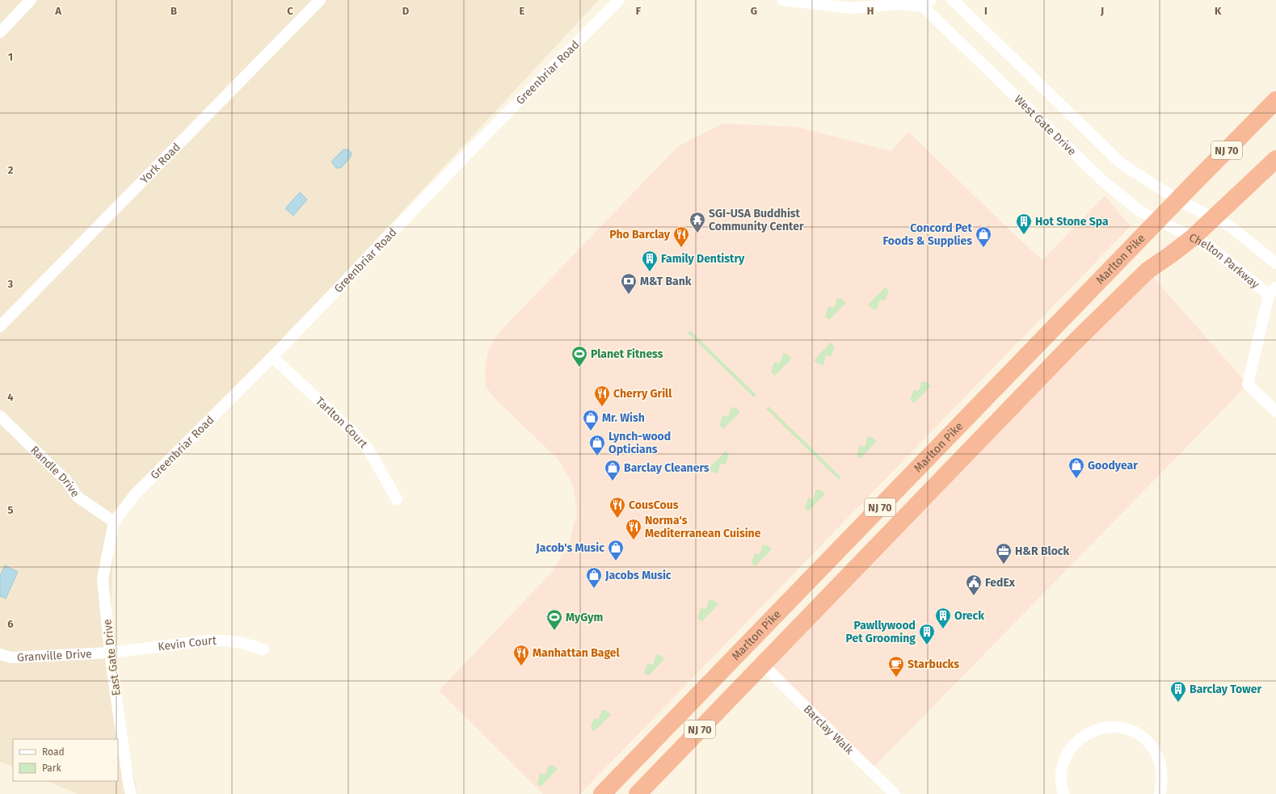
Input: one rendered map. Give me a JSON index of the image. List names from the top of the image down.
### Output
{
  "streets": {
    "highway": ["NJ 70", "Marlton Pike"],
    "street": [
      "Greenbriar Road",
      "West Gate Drive",
      "York Road",
      "Chelton Parkway",
      "Tarlton Court",
      "Randle Drive",
      "Kevin Court",
      "Granville Drive",
      "East Gate Drive",
      "Barclay Walk"
    ]
  },
  "crossings": [
    ["Greenbriar Road", "Tarlton Court"],
    ["Greenbriar Road", "Randle Drive"],
    ["Greenbriar Road", "East Gate Drive"],
    ["West Gate Drive", "NJ 70"],
    ["West Gate Drive", "Marlton Pike"],
    ["West Gate Drive", "Chelton Parkway"],
    ["NJ 70", "Chelton Parkway"],
    ["NJ 70", "Barclay Walk"],
    ["Randle Drive", "East Gate Drive"],
    ["Kevin Court", "Granville Drive"],
    ["Kevin Court", "East Gate Drive"],
    ["Granville Drive", "East Gate Drive"]
  ],
  "places": {
    "temple": ["SGI-USA Buddhist Community Center"],
    "building": [
      "Hot Stone Spa",
      "Family Dentistry",
      "Oreck",
      "Pawllywood Pet Grooming",
      "Barclay Tower"
    ],
    "restaurant": [
      "Pho Barclay",
      "Cherry Grill",
      "CousCous",
      "Norma's Mediterranean Cuisine",
      "Manhattan Bagel"
    ],
    "shop": [
      "Concord Pet Foods & Supplies",
      "Mr. Wish",
      "Lynch-wood Opticians",
      "Goodyear",
      "Barclay Cleaners",
      "Jacob's Music",
      "Jacobs Music"
    ],
    "bank": ["M&T Bank"],
    "sports": ["Planet Fitness", "MyGym"],
    "office": ["H&R Block"],
    "public building": ["FedEx"],
    "cafe": ["Starbucks"]
  },
  "legend": ["Road", "Park"],
  "grid": {
    "columns": [
      "A",
      "B",
      "C",
      "D",
      "E",
      "F",
      "G",
      "H",
      "I",
      "J",
      "K"
    ],
    "rows": [
      "1",
      "2",
      "3",
      "4",
      "5",
      "6"
    ]
  }
}
